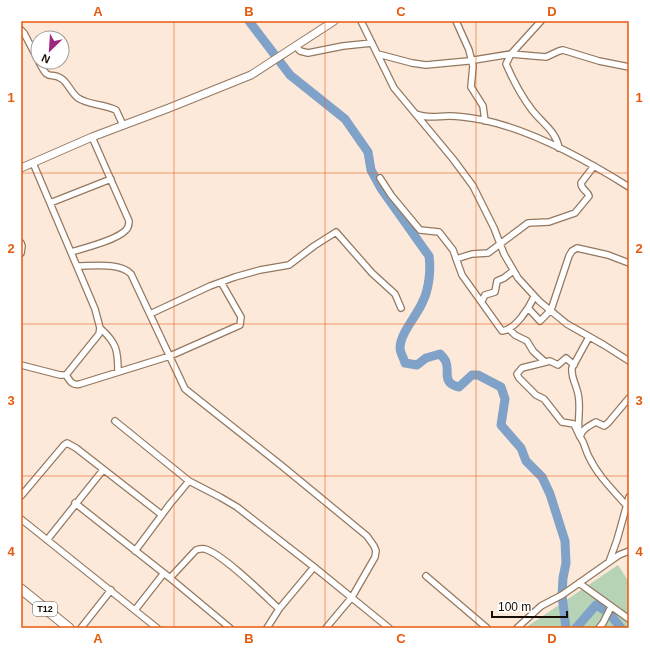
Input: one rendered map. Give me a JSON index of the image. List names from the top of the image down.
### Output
{
  "streets": {
    "highway": ["T12"]
  },
  "scale_bar": "100 m",
  "north": "bottom left",
  "grid": {
    "columns": [
      "A",
      "B",
      "C",
      "D"
    ],
    "rows": [
      "1",
      "2",
      "3",
      "4"
    ]
  }
}
